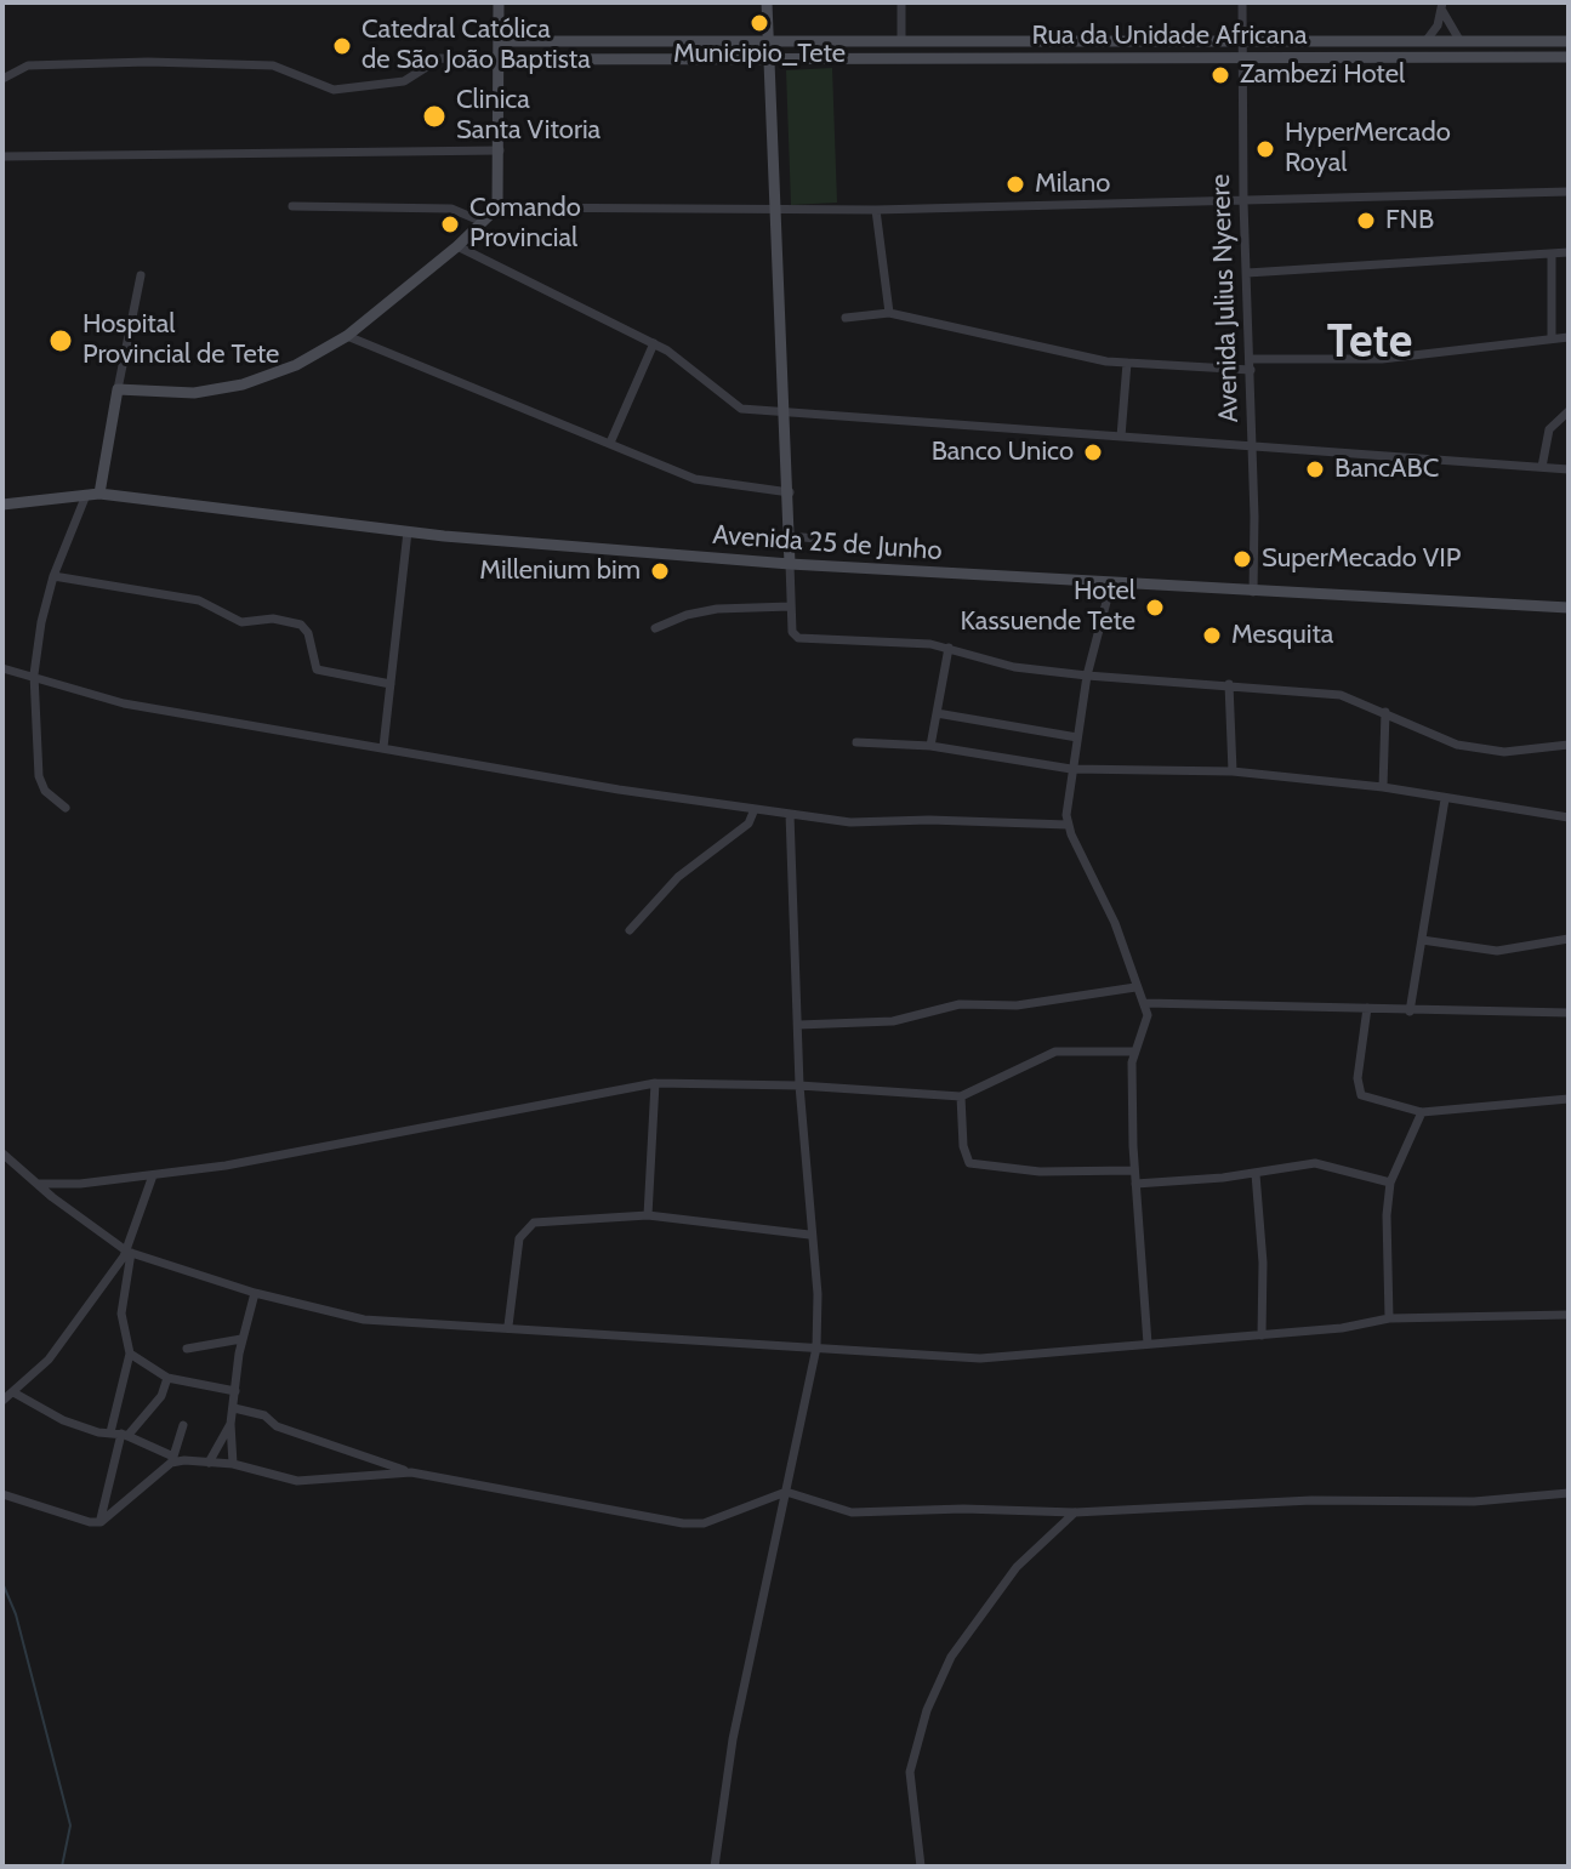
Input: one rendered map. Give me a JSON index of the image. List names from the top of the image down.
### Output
{
  "streets": {
    "street": ["Rua da Unidade Africana", "Avenida Julius Nyerere", "Avenida 25 de Junho"]
  },
  "crossings": [
    ["Rua da Unidade Africana", "Avenida Julius Nyerere"],
    ["Avenida Julius Nyerere", "Avenida 25 de Junho"]
  ],
  "districts": ["Tete"],
  "places": [
    "Municipio_Tete",
    "Catedral Católica de São João Baptista",
    "Zambezi Hotel",
    "Clinica Santa Vitoria",
    "HyperMercado Royal",
    "Milano",
    "FNB",
    "Comando Provincial",
    "Hospital Provincial de Tete",
    "Banco Unico",
    "BancABC",
    "SuperMecado VIP",
    "Millenium bim",
    "Hotel Kassuende Tete",
    "Mesquita"
  ]
}
